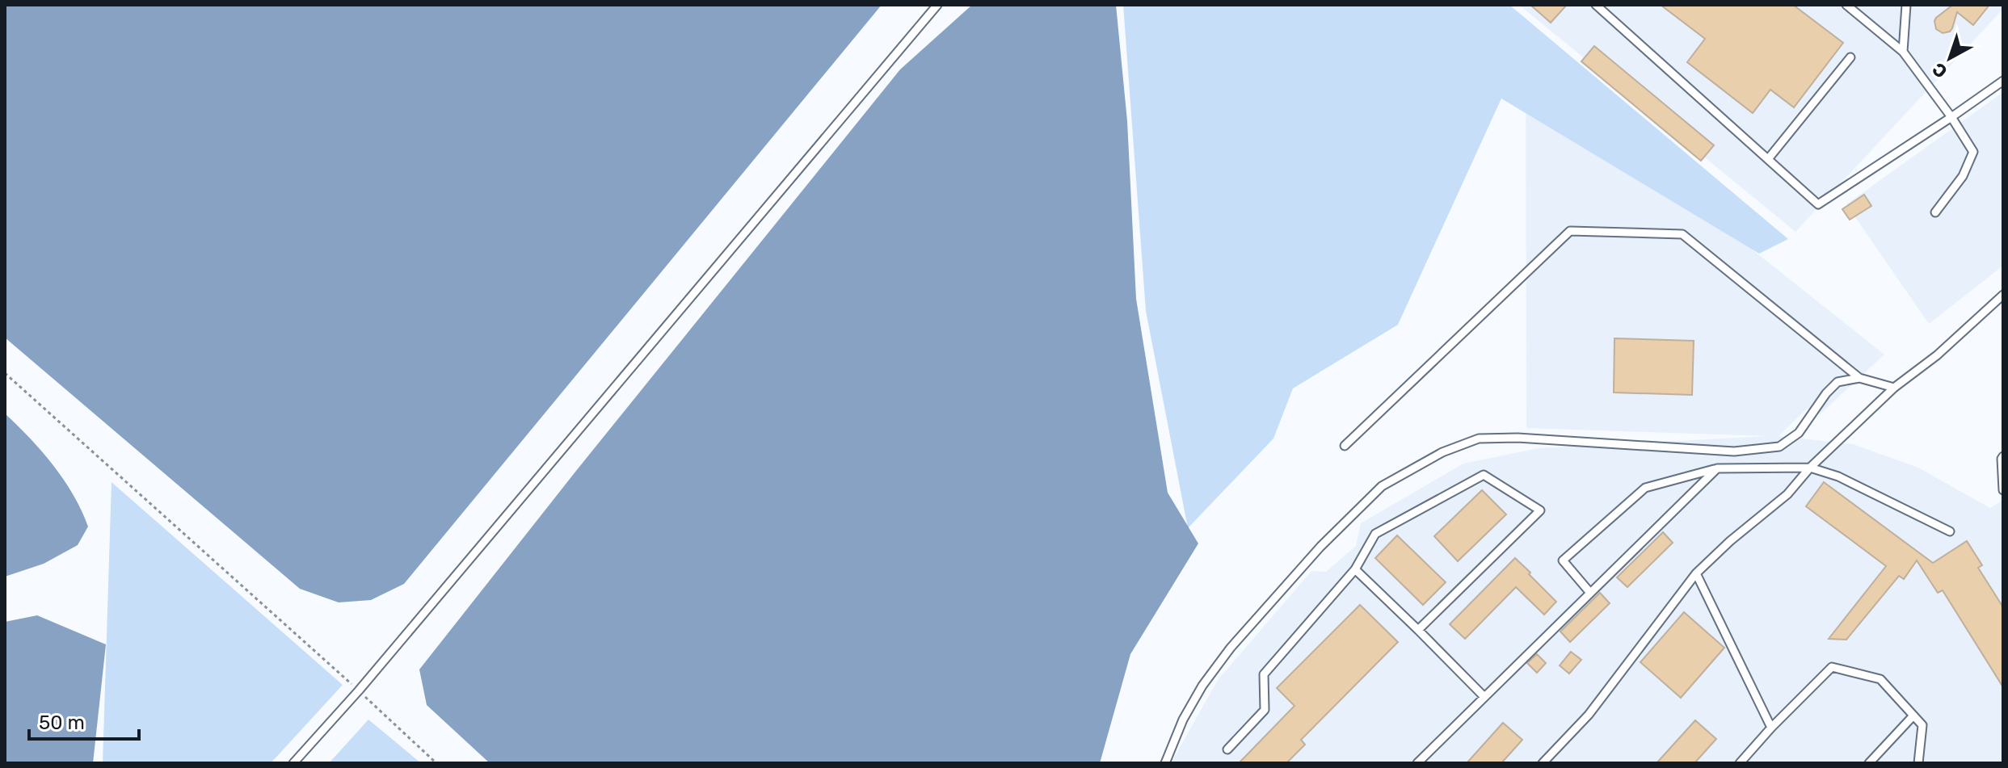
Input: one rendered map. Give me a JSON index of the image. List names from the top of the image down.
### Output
{
  "scale_bar": "50 m",
  "north": "bottom left"
}
